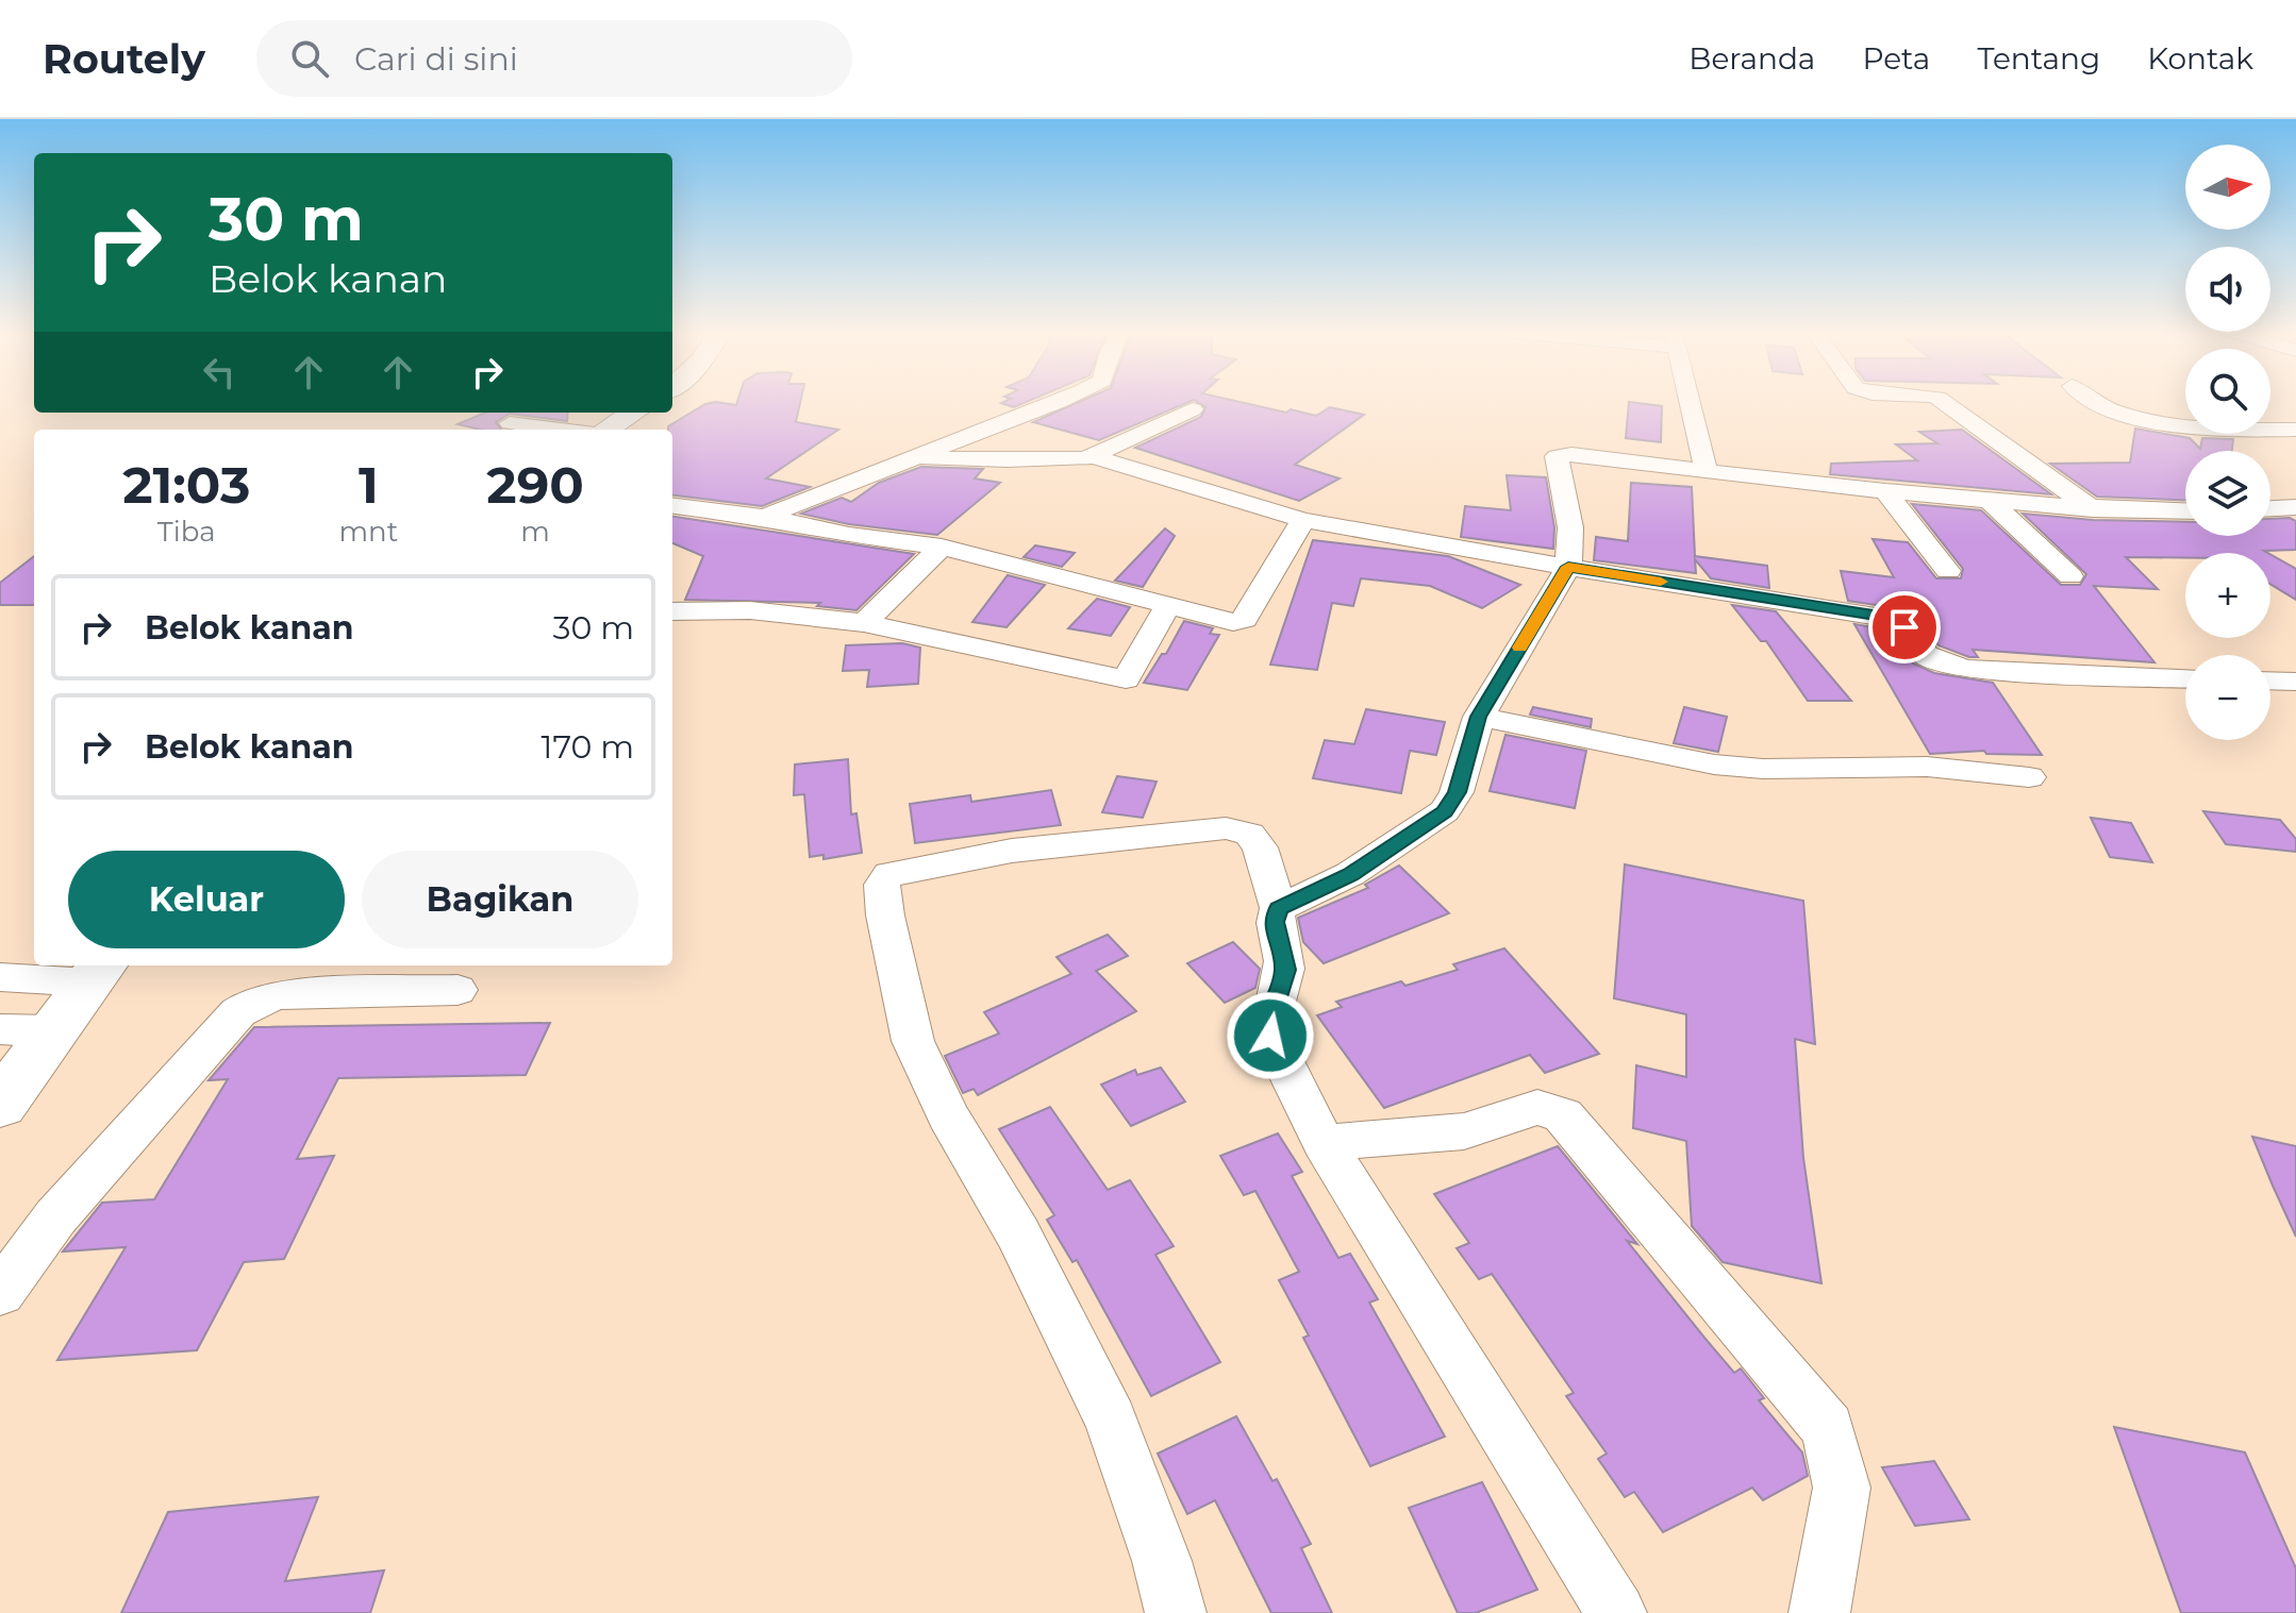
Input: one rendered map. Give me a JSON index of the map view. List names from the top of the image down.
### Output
{
  "north": "right",
  "page": {
    "header": "Routely",
    "search": "Cari di sini",
    "nav": [
      "Beranda",
      "Peta",
      "Tentang",
      "Kontak"
    ],
    "map_buttons": ["+", "−"],
    "turn": ["30 m", "Belok kanan"],
    "eta": [
      "21:03",
      "Tiba",
      "1",
      "mnt",
      "290",
      "m"
    ],
    "list": [
      {
        "name": "Belok kanan",
        "value": "30 m"
      },
      {
        "name": "Belok kanan",
        "value": "170 m"
      }
    ],
    "buttons": ["Keluar", "Bagikan"]
  }
}
